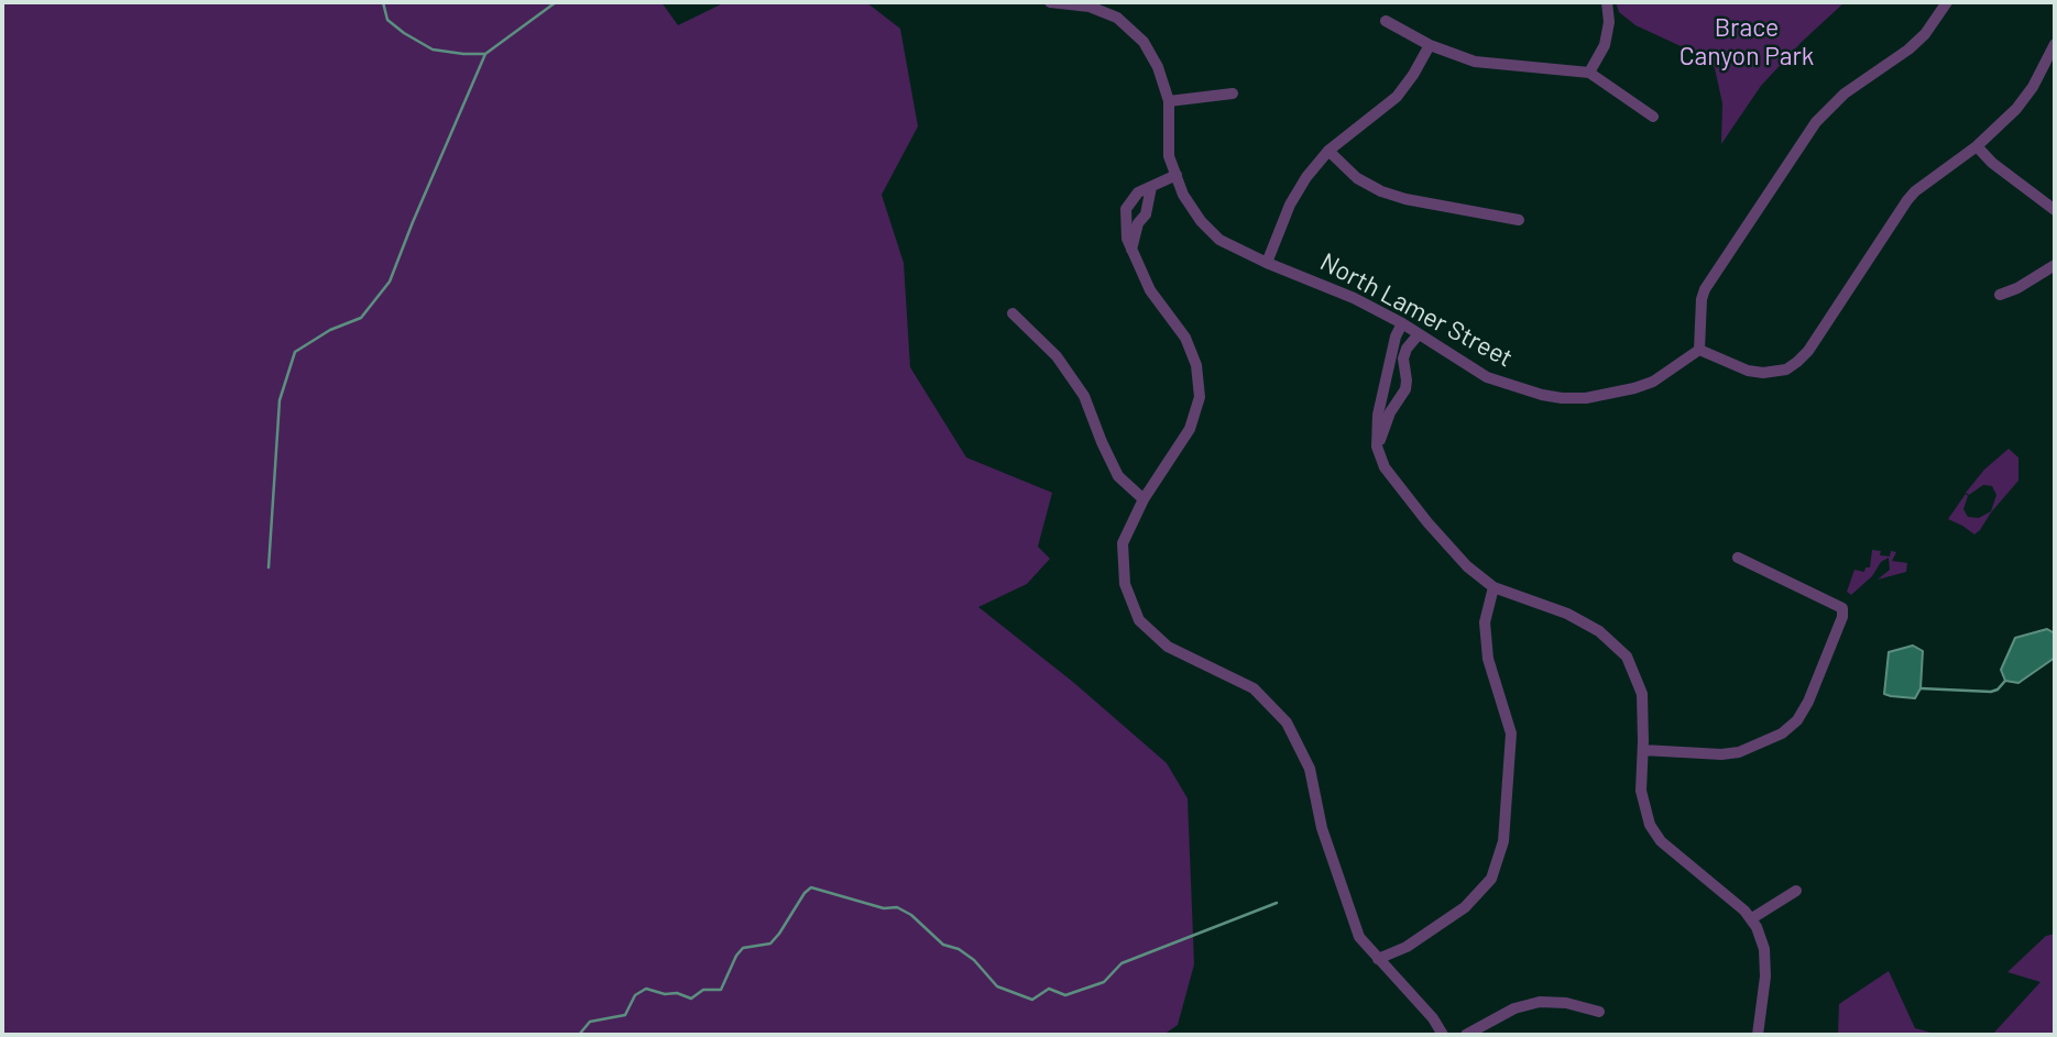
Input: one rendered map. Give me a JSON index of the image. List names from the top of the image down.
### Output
{
  "streets": {
    "street": ["North Lamer Street"]
  },
  "parks": ["Brace Canyon Park"]
}
